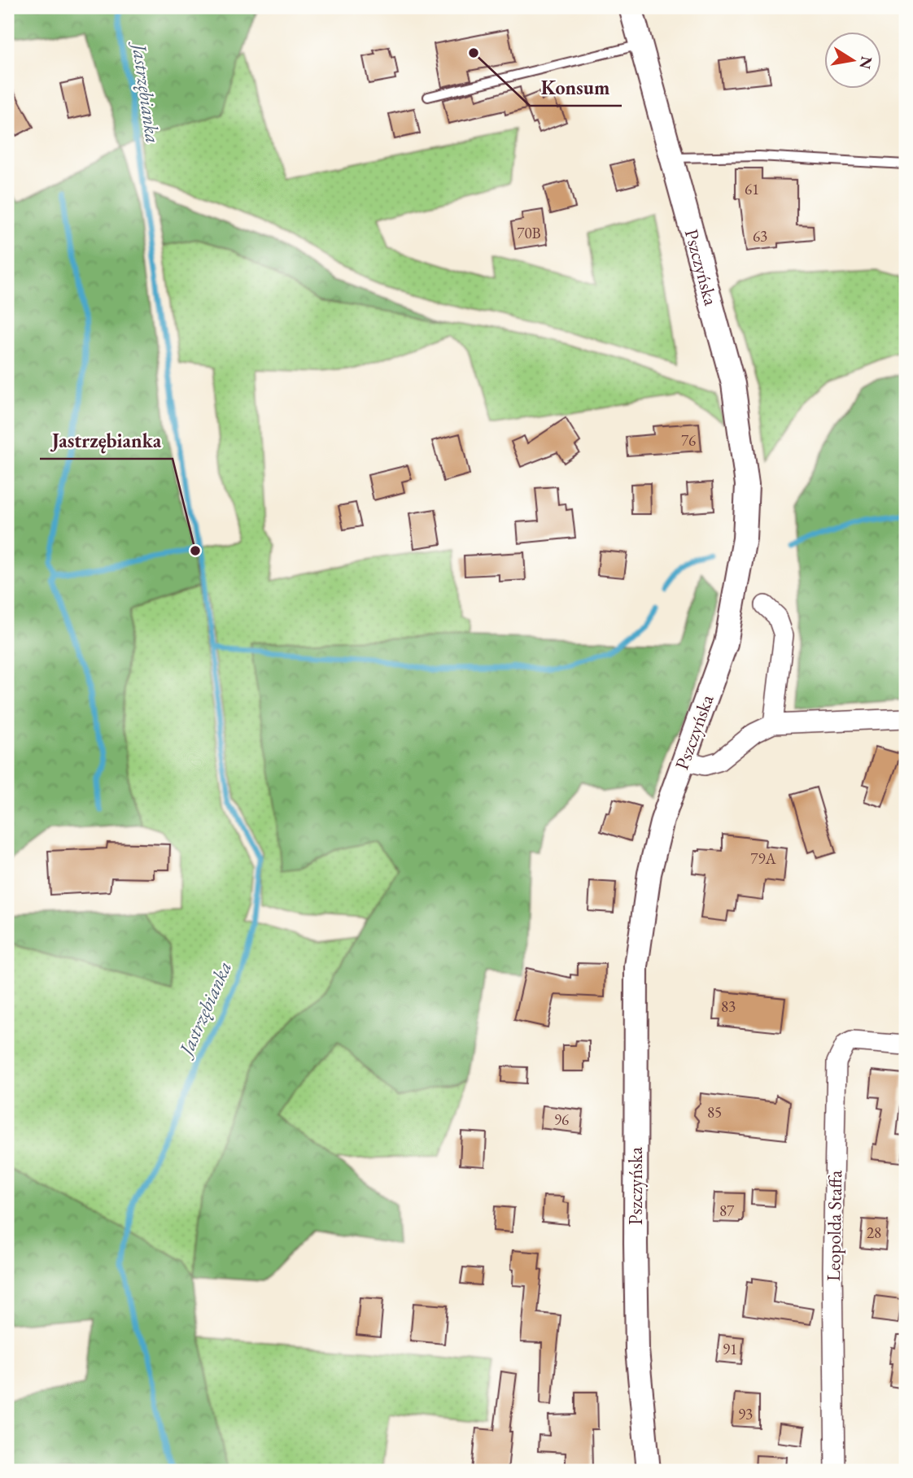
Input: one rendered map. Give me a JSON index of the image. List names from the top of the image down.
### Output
{
  "streets": {
    "street": ["Pszczyńska", "Leopolda Staffa"]
  },
  "water": ["Jastrzębianka"],
  "places": ["Konsum", "Jastrzębianka"],
  "house_numbers": [
    "61",
    "70B",
    "63",
    "76",
    "79A",
    "83",
    "85",
    "96",
    "87",
    "28",
    "91",
    "93"
  ],
  "north": "right"
}
